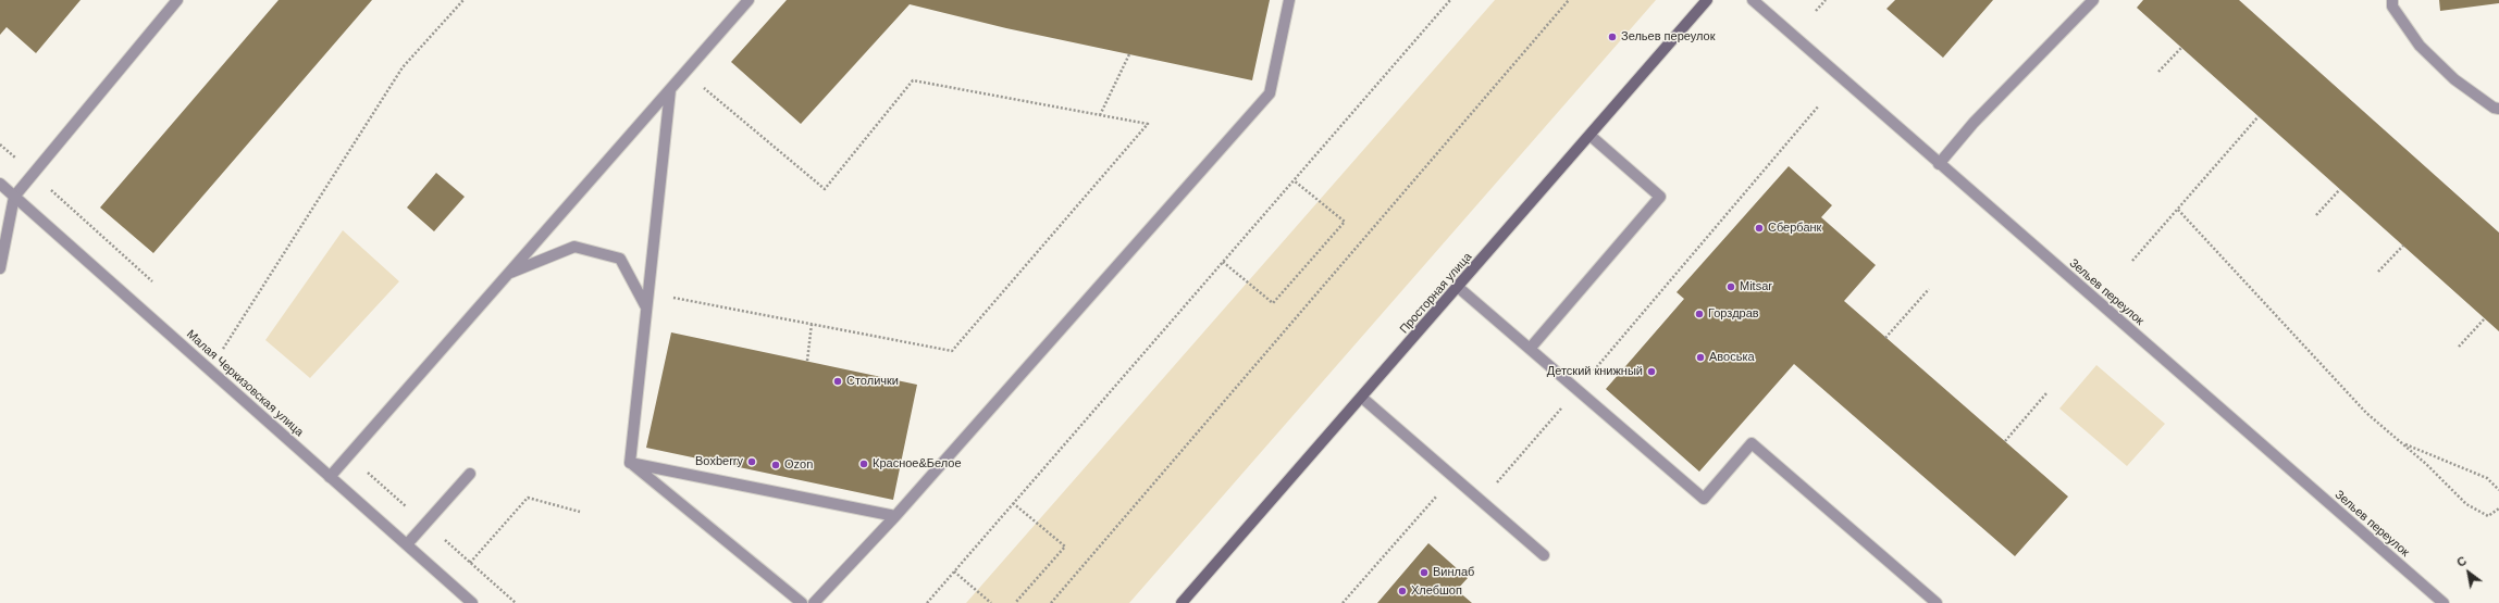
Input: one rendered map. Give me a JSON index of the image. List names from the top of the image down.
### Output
{
  "streets": {
    "main road": ["Просторная улица"],
    "street": ["Зельев переулок", "Малая Черкизовская улица"]
  },
  "places": [
    "Зельев переулок",
    "Сбербанк",
    "Mitsar",
    "Горздрав",
    "Авоська",
    "Детский книжный",
    "Столички",
    "Boxberry",
    "Красное&Белое",
    "Ozon",
    "Винлаб",
    "Хлебшоп"
  ],
  "north": "top left"
}
